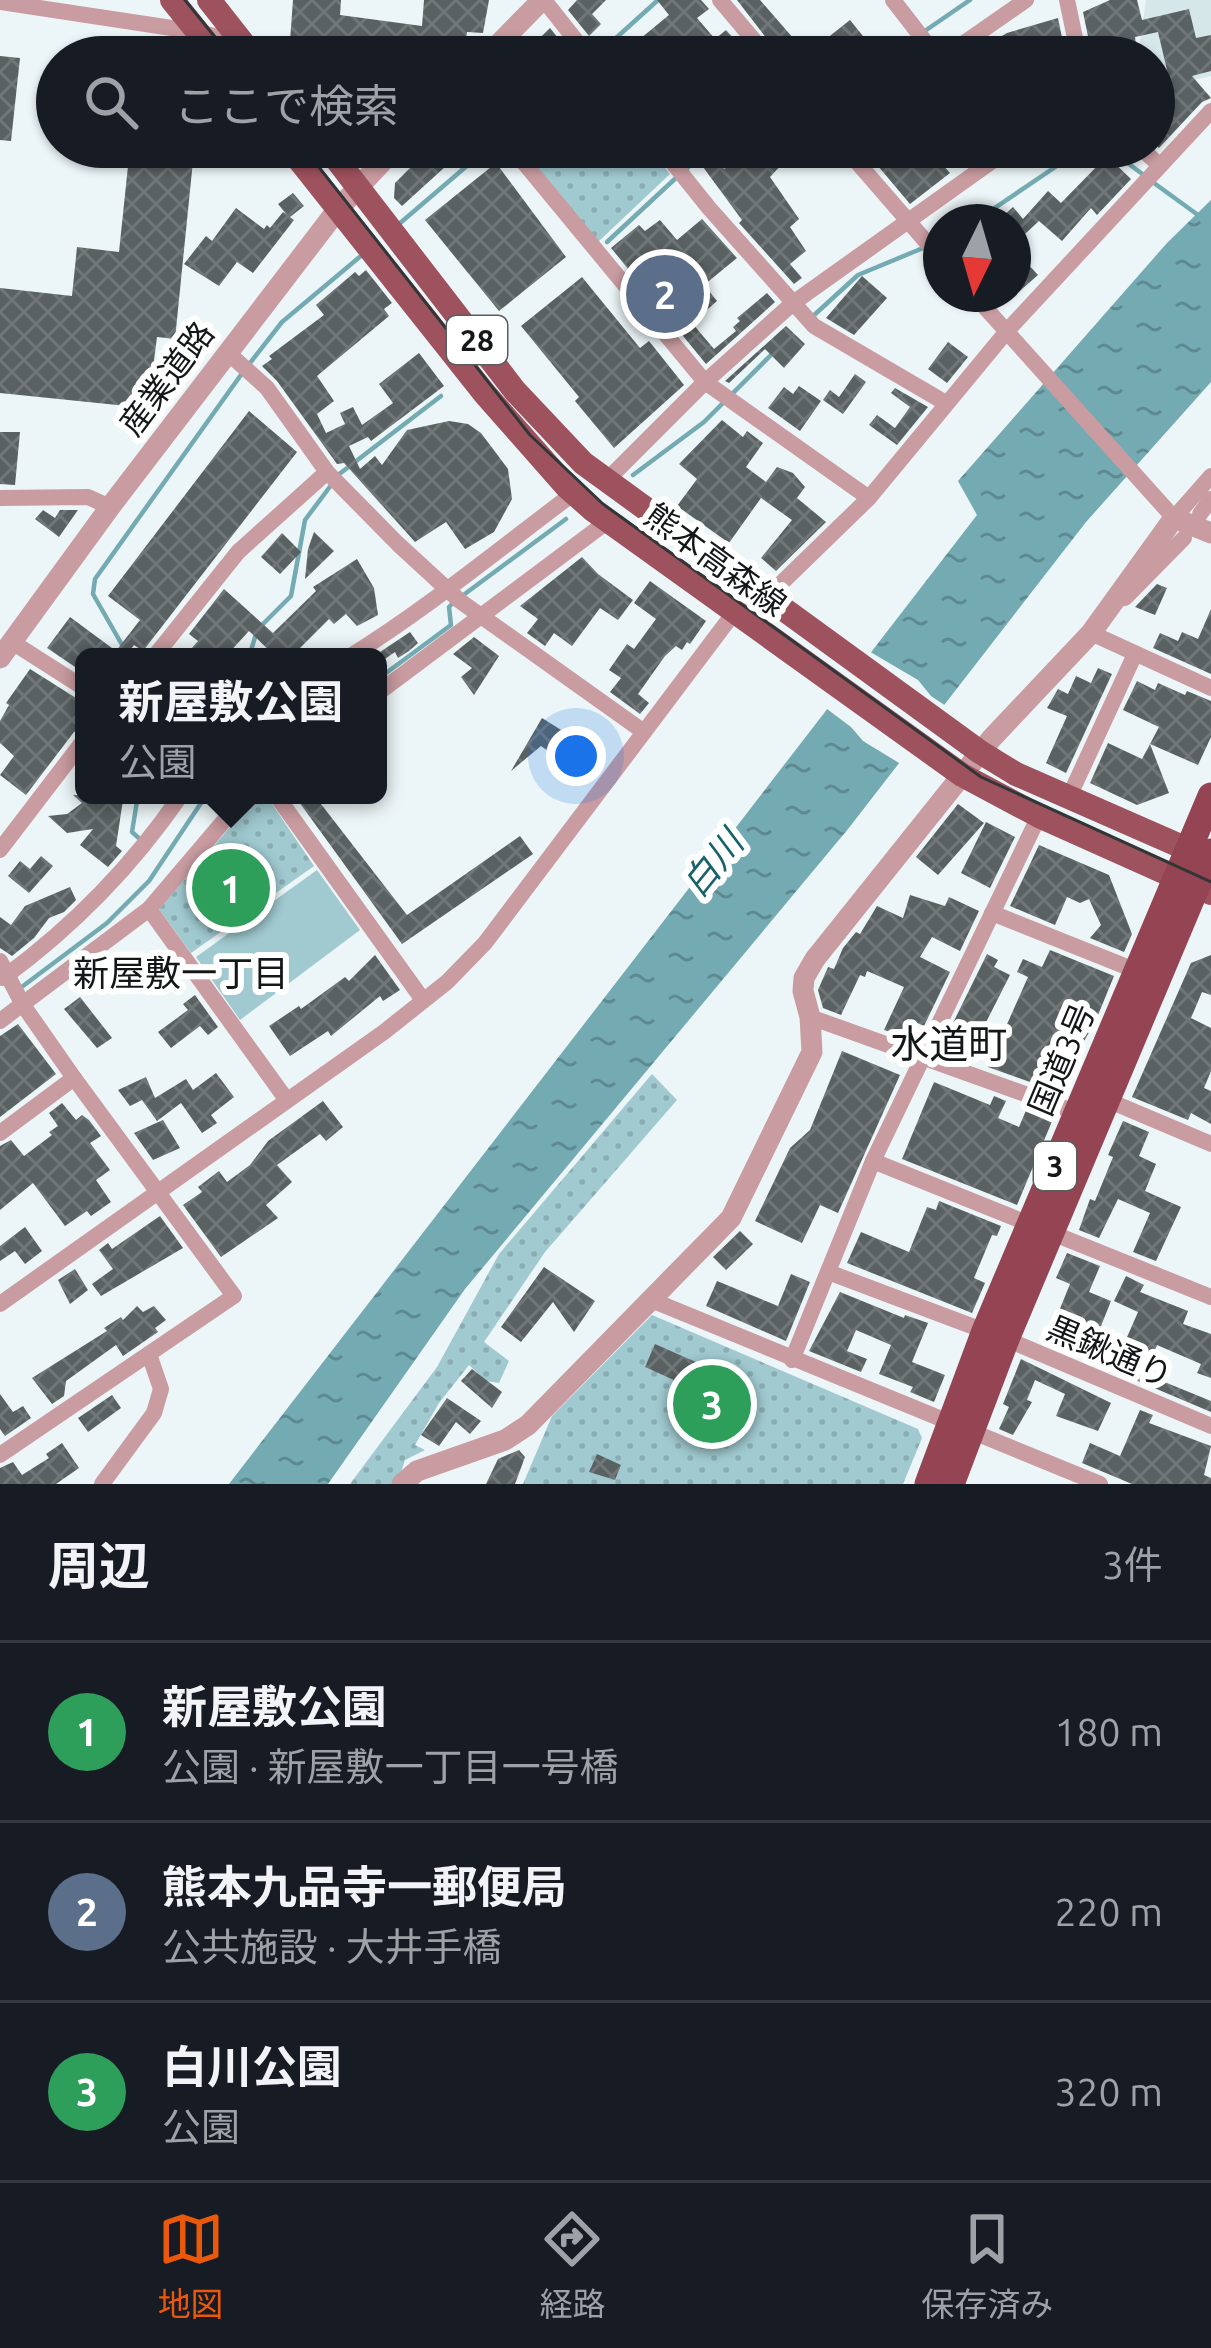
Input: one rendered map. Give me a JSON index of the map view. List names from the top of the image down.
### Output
{
  "streets": {
    "highway": ["国道3号", "3"],
    "main road": ["28", "熊本高森線"],
    "street": ["産業道路", "黒鍬通り"]
  },
  "crossings": [
    ["産業道路", "熊本高森線"],
    ["熊本高森線", "国道3号"],
    ["国道3号", "黒鍬通り"]
  ],
  "districts": ["新屋敷一丁目", "水道町"],
  "water": ["白川"],
  "north": "bottom",
  "page": {
    "search": "ここで検索",
    "pins": ["2", "1", "3"],
    "popup": ["新屋敷公園", "公園"],
    "heading": ["周辺", "3件"],
    "list": [
      {
        "mark": "1",
        "name": "新屋敷公園",
        "note": "公園 · 新屋敷一丁目一号橋",
        "value": "180 m"
      },
      {
        "mark": "2",
        "name": "熊本九品寺一郵便局",
        "note": "公共施設 · 大井手橋",
        "value": "220 m"
      },
      {
        "mark": "3",
        "name": "白川公園",
        "note": "公園",
        "value": "320 m"
      }
    ],
    "nav": ["地図", "経路", "保存済み"]
  }
}
